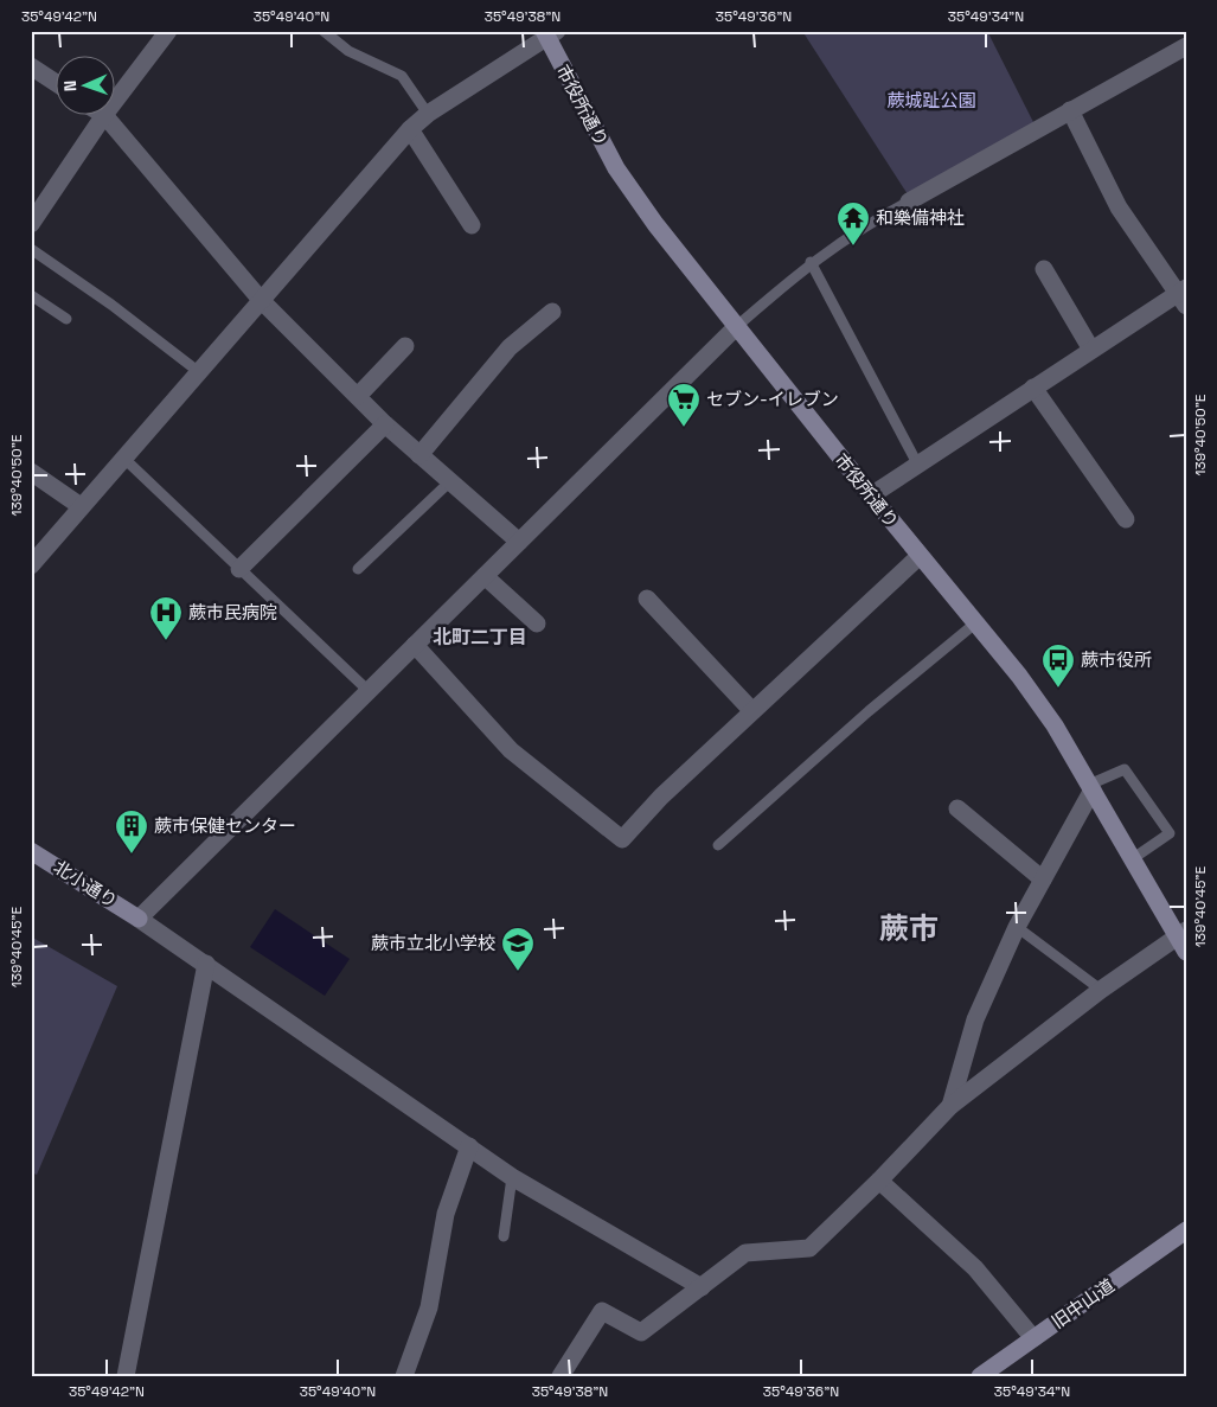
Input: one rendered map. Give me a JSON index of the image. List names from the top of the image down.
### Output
{
  "streets": {
    "main road": ["市役所通り", "北小通り", "旧中山道"]
  },
  "districts": ["北町二丁目", "蕨市"],
  "parks": ["蕨城趾公園"],
  "places": {
    "temple": ["和樂備神社"],
    "supermarket": ["セブン-イレブン"],
    "hospital": ["蕨市民病院"],
    "bus stop": ["蕨市役所"],
    "building": ["蕨市保健センター"],
    "school or university": ["蕨市立北小学校"]
  },
  "north": "left",
  "coordinates": [
    "35°49'42\"N",
    "35°49'40\"N",
    "35°49'38\"N",
    "35°49'36\"N",
    "35°49'34\"N",
    "139°40'50\"E",
    "139°40'45\"E"
  ]
}
